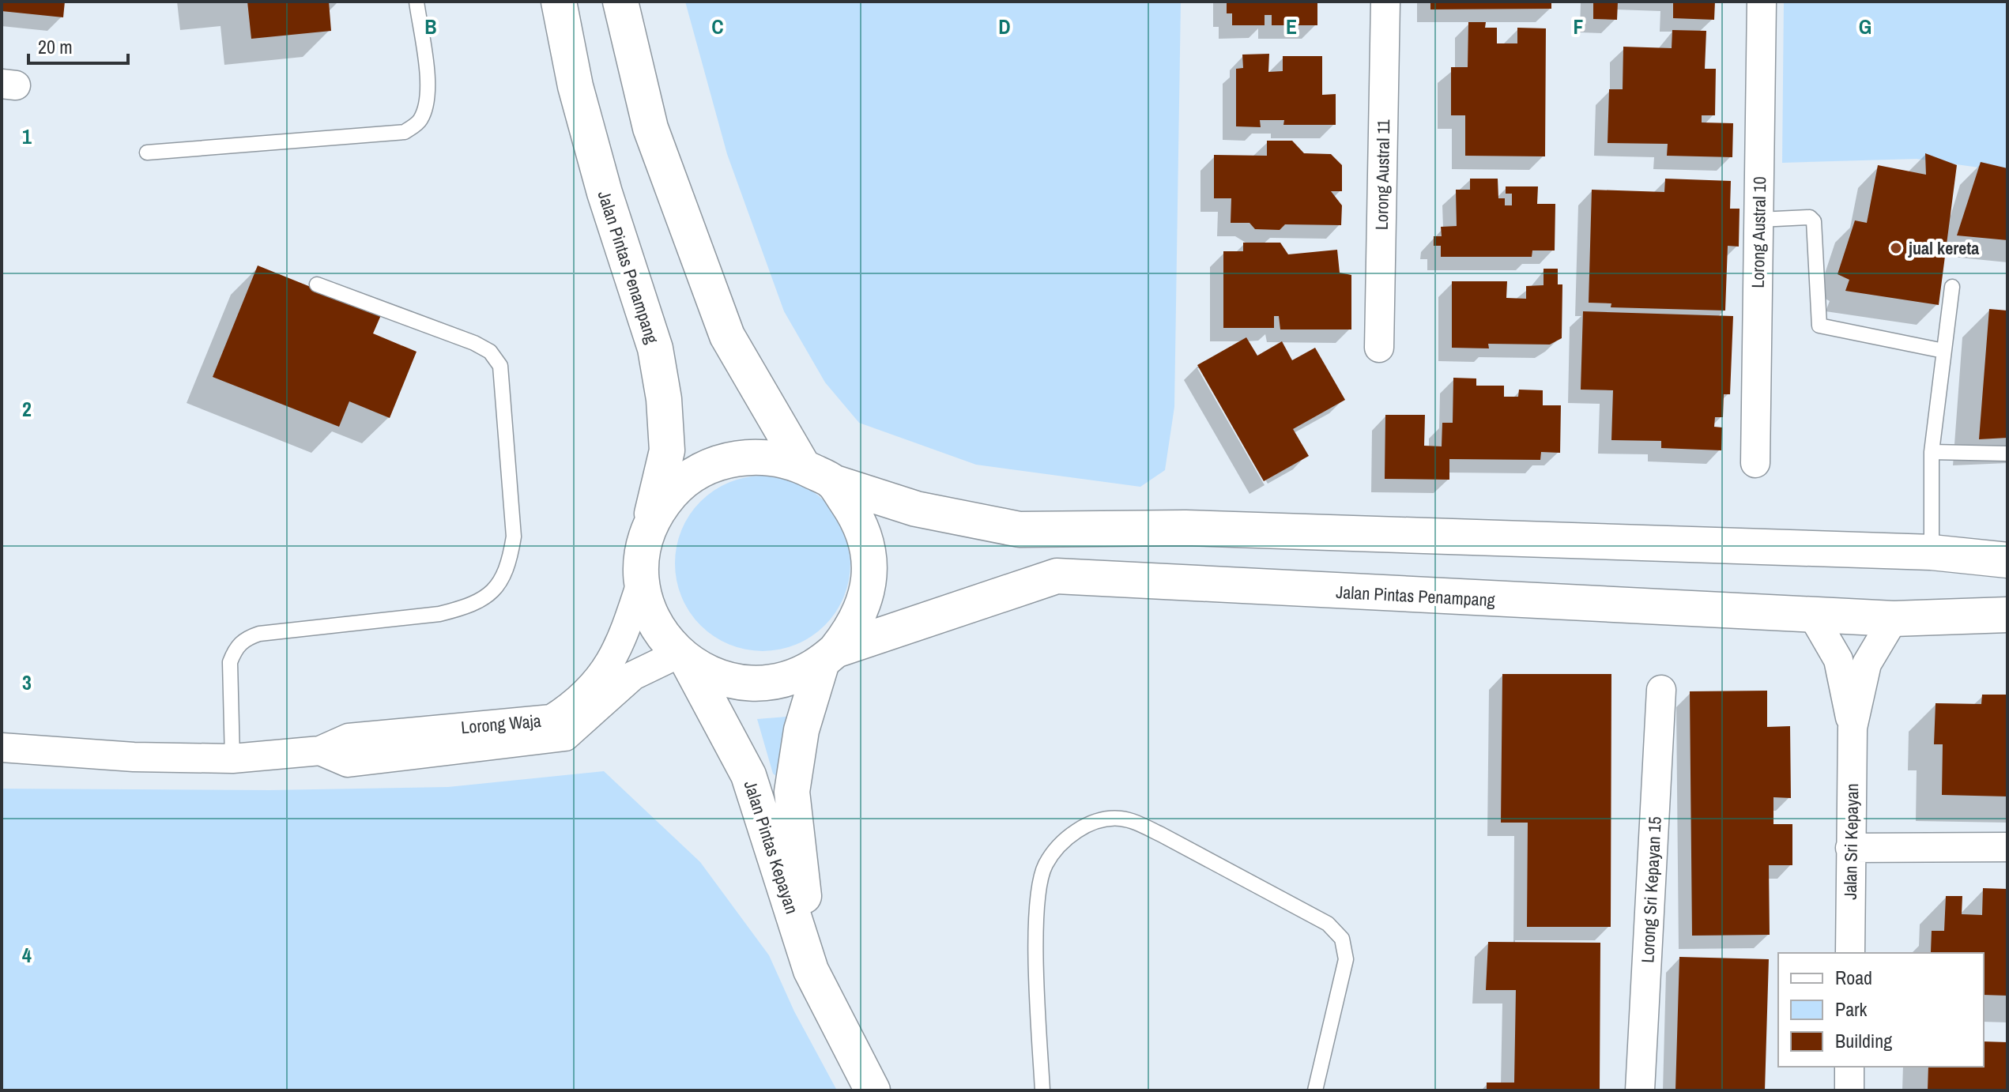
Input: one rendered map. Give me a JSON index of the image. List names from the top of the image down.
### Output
{
  "streets": {
    "main road": ["Jalan Pintas Penampang", "Jalan Pintas Kepayan"],
    "street": [
      "Lorong Austral 11",
      "Lorong Austral 10",
      "Lorong Waja",
      "Jalan Sri Kepayan",
      "Lorong Sri Kepayan 15"
    ]
  },
  "crossings": [
    ["Jalan Pintas Penampang", "Lorong Waja"],
    ["Jalan Pintas Penampang", "Jalan Sri Kepayan"],
    ["Jalan Pintas Penampang", "Jalan Pintas Kepayan"],
    ["Lorong Waja", "Jalan Pintas Kepayan"]
  ],
  "places": ["jual kereta"],
  "legend": ["Road", "Park", "Building"],
  "scale_bar": "20 m",
  "grid": {
    "columns": [
      "B",
      "C",
      "D",
      "E",
      "F",
      "G"
    ],
    "rows": [
      "1",
      "2",
      "3",
      "4"
    ]
  }
}
